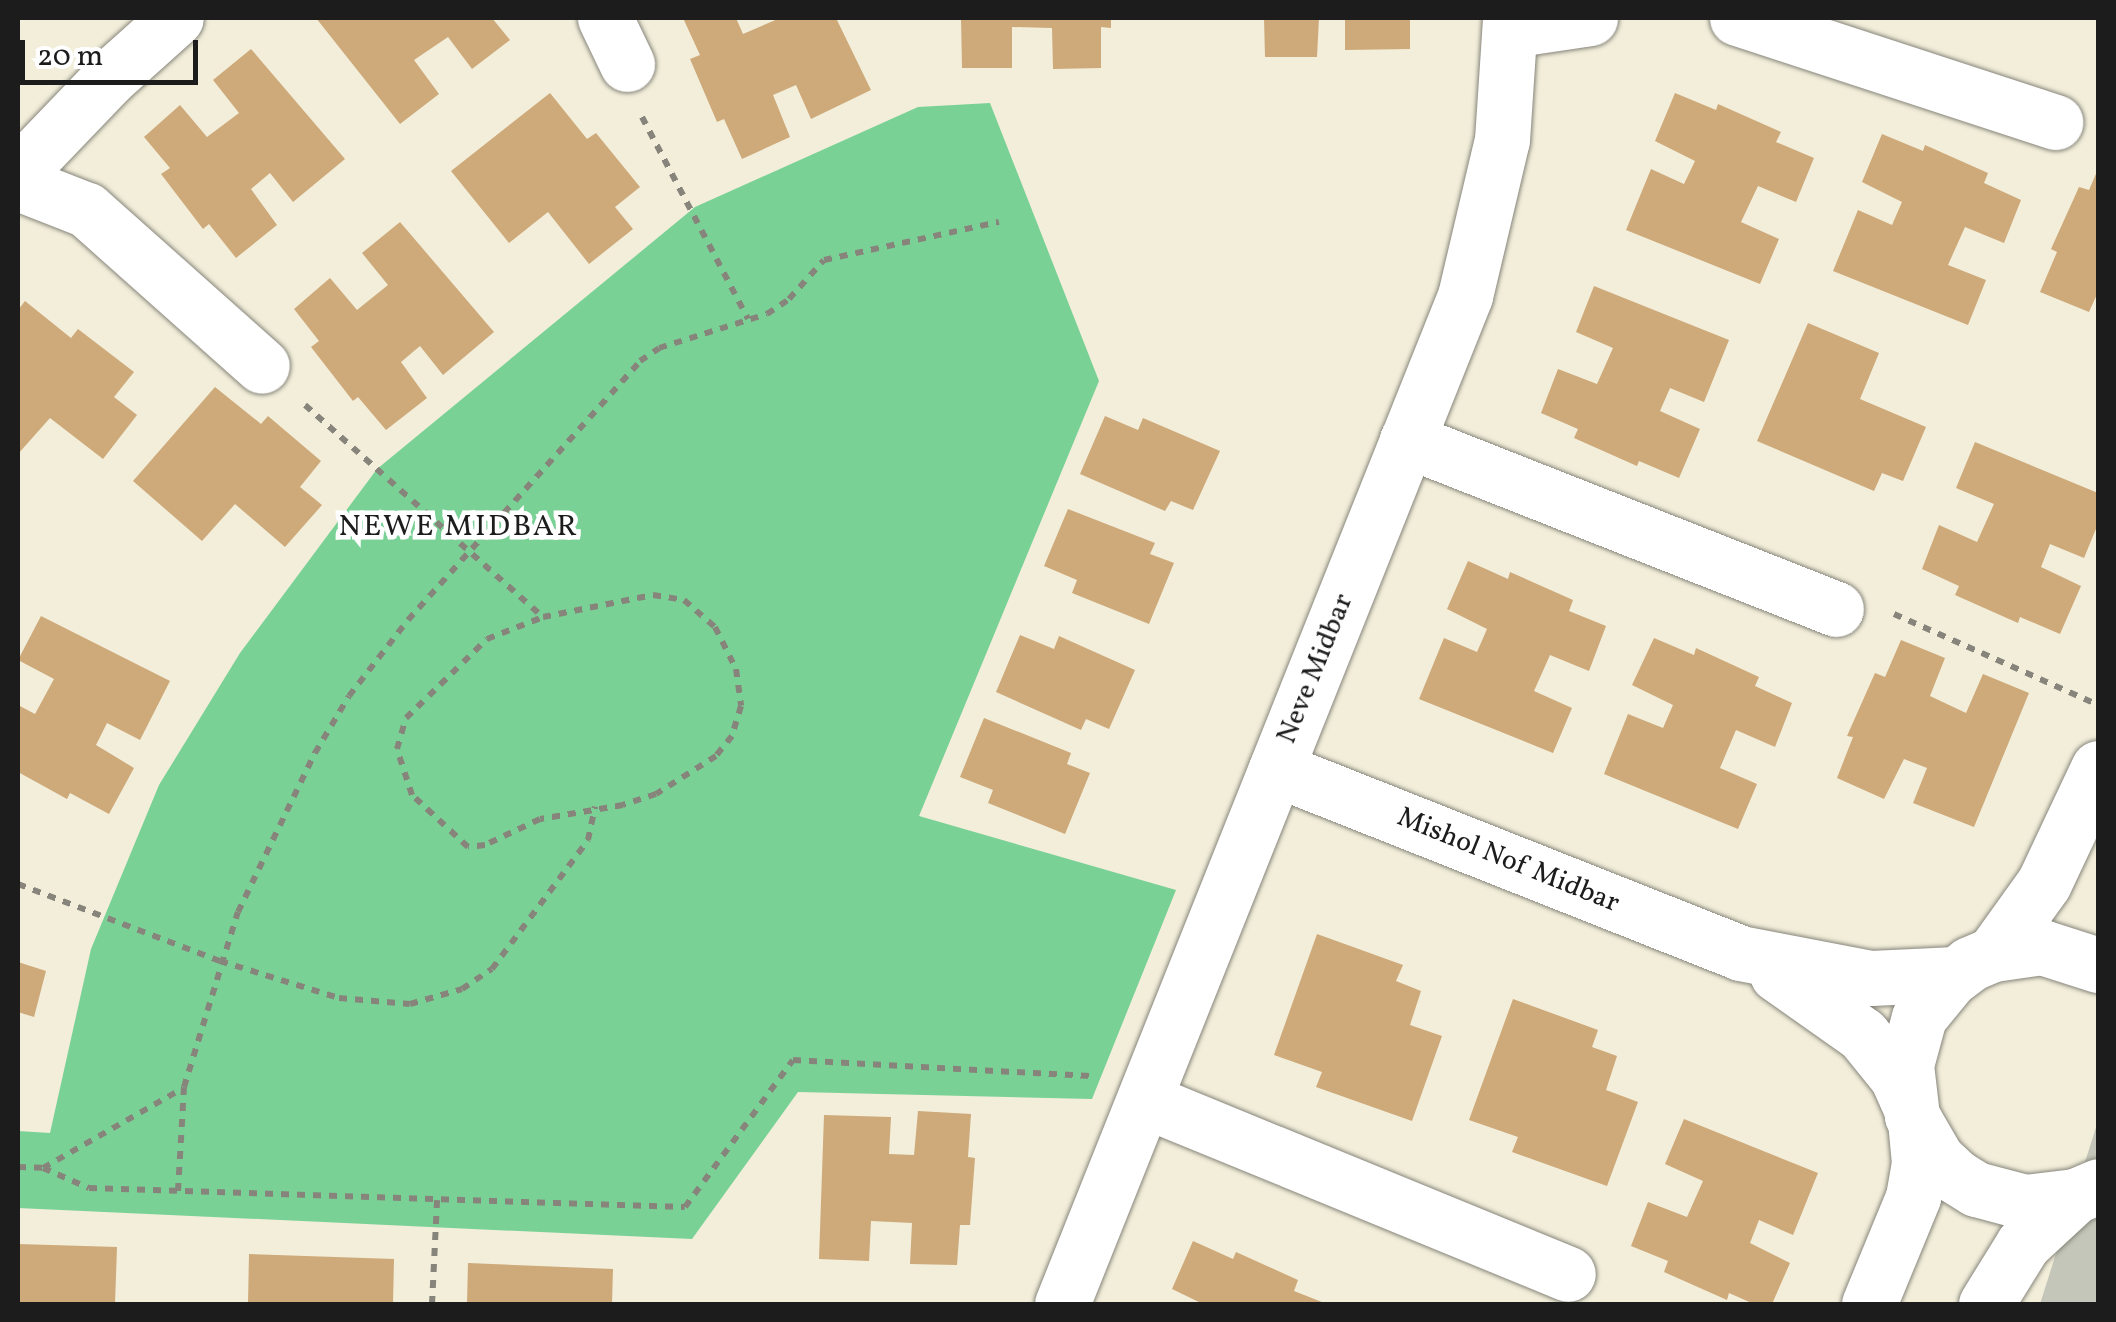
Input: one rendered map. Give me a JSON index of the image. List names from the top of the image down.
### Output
{
  "streets": {
    "street": ["Neve Midbar", "Mishol Nof Midbar"]
  },
  "crossings": [
    ["Neve Midbar", "Mishol Nof Midbar"]
  ],
  "districts": ["NEWE MIDBAR"],
  "scale_bar": "20 m"
}
